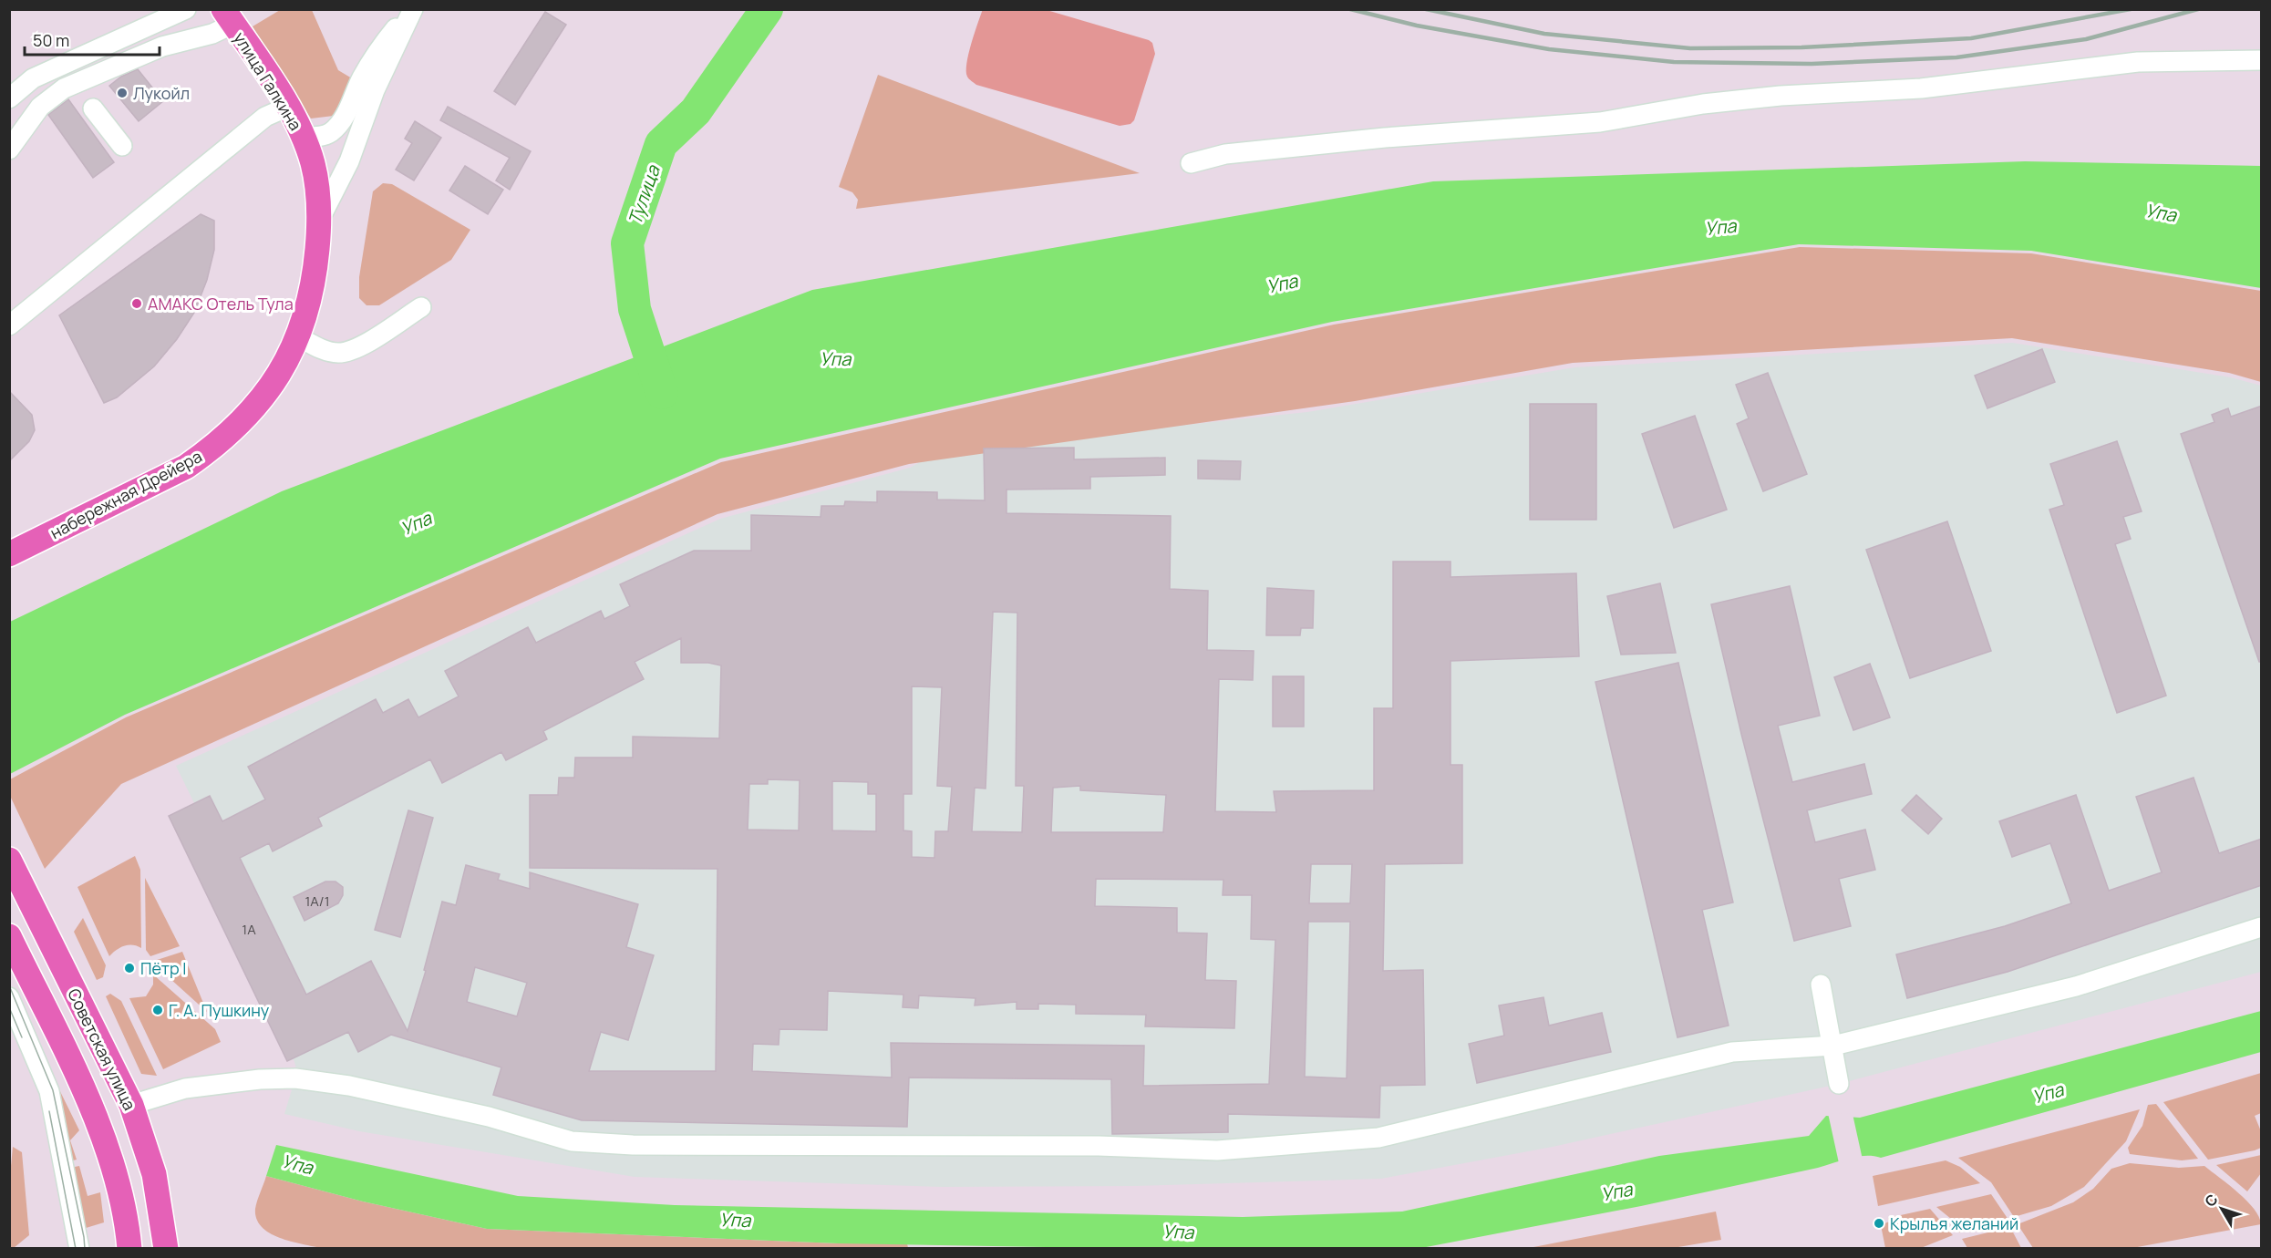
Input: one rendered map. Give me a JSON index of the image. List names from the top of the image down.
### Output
{
  "streets": {
    "main road": ["улица Галкина", "набережная Дрейера", "Советская улица"]
  },
  "crossings": [
    ["улица Галкина", "набережная Дрейера"]
  ],
  "water": ["Тулица", "Упа"],
  "places": [
    "Лукойл",
    "АМАКС Отель Тула",
    "Пётр I",
    "Г. А. Пушкину",
    "Крылья желаний"
  ],
  "house_numbers": ["1А/1", "1А"],
  "scale_bar": "50 m",
  "north": "top left"
}
